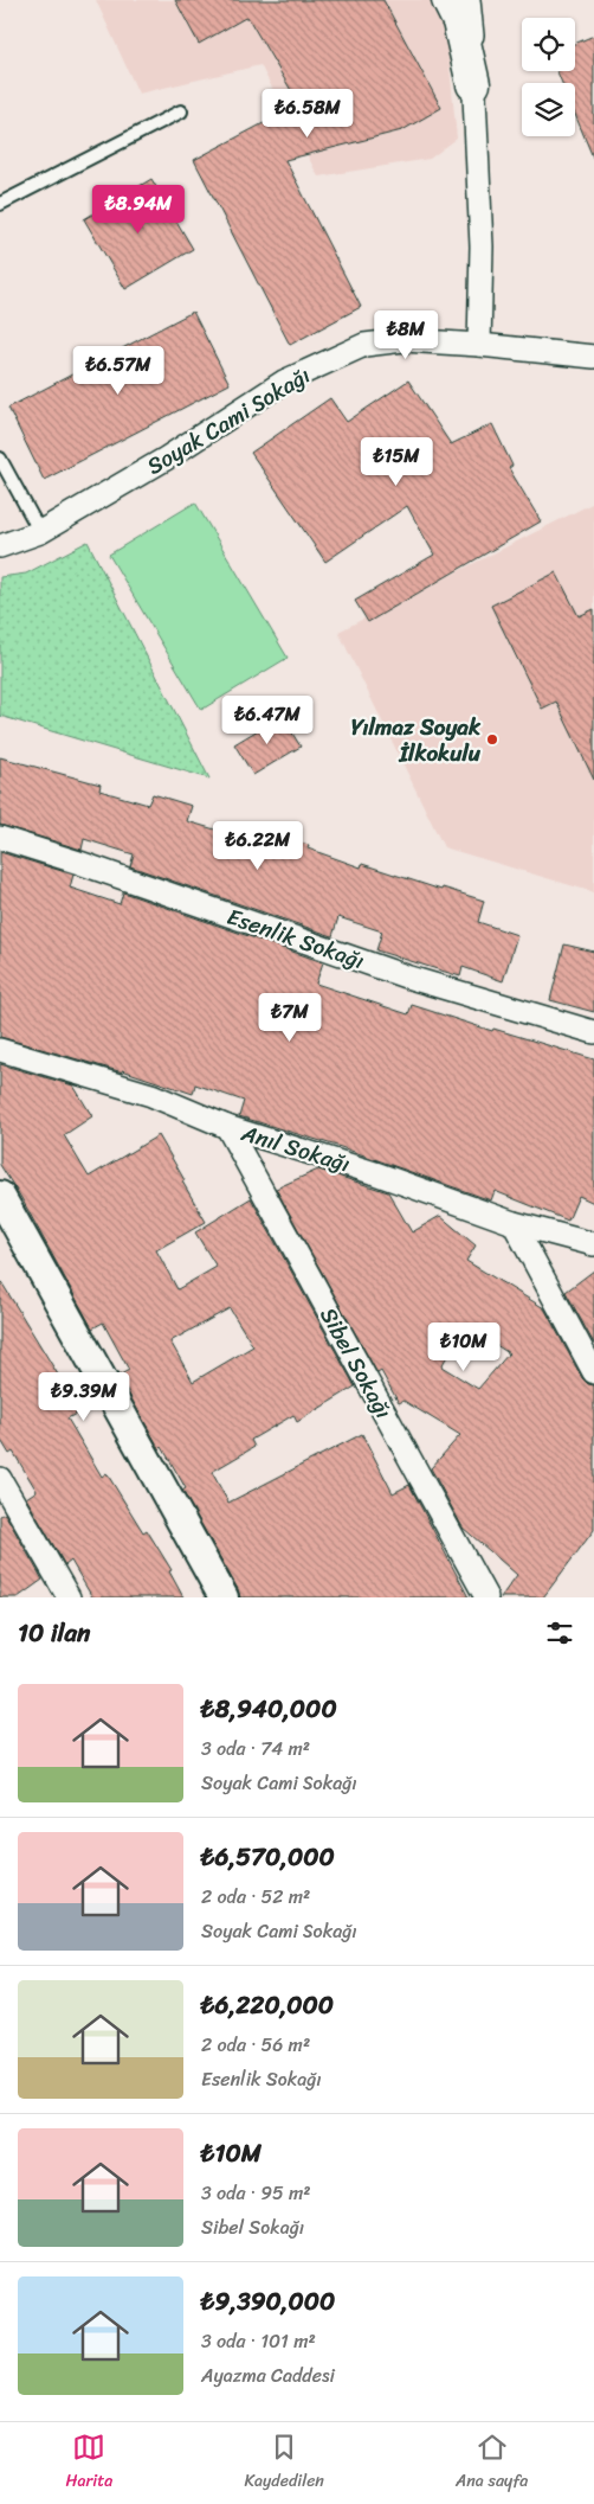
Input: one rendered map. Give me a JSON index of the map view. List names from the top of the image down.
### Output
{
  "streets": {
    "street": [
      "Soyak Cami Sokağı",
      "Esenlik Sokağı",
      "Anıl Sokağı",
      "Sibel Sokağı"
    ]
  },
  "crossings": [
    ["Anıl Sokağı", "Sibel Sokağı"]
  ],
  "places": ["Yılmaz Soyak İlkokulu"],
  "page": {
    "price": [
      "₺6.58M",
      "₺8.94M",
      "₺8M",
      "₺6.57M",
      "₺15M",
      "₺6.47M",
      "₺6.22M",
      "₺7M",
      "₺10M",
      "₺9.39M"
    ],
    "heading": "10 ilan",
    "list": [
      {
        "name": "₺8,940,000",
        "note": "3 oda · 74 m² · Soyak Cami Sokağı"
      },
      {
        "name": "₺6,570,000",
        "note": "2 oda · 52 m² · Soyak Cami Sokağı"
      },
      {
        "name": "₺6,220,000",
        "note": "2 oda · 56 m² · Esenlik Sokağı"
      },
      {
        "name": "₺10M",
        "note": "3 oda · 95 m² · Sibel Sokağı"
      },
      {
        "name": "₺9,390,000",
        "note": "3 oda · 101 m² · Ayazma Caddesi"
      }
    ],
    "tabs": ["Harita", "Kaydedilen", "Ana sayfa"]
  }
}
